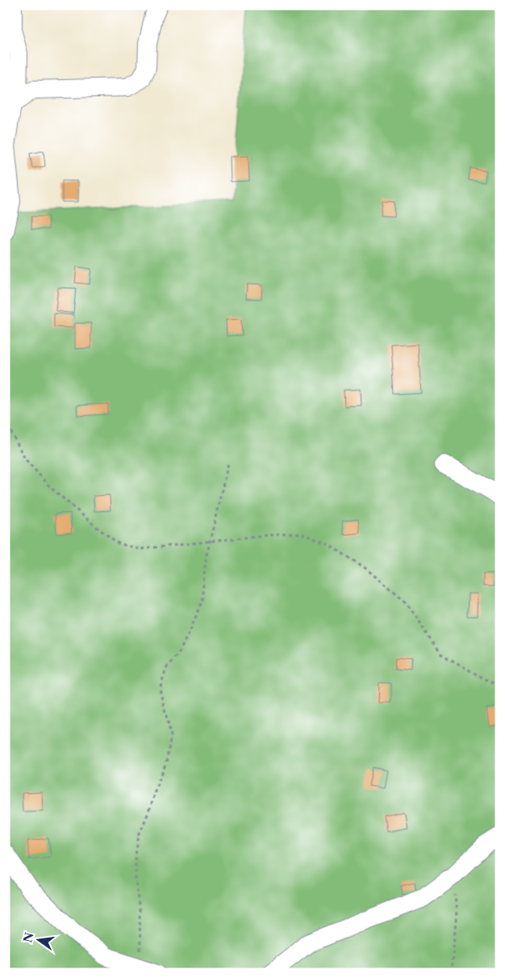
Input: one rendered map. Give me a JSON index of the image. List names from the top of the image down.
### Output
{
  "north": "left"
}
